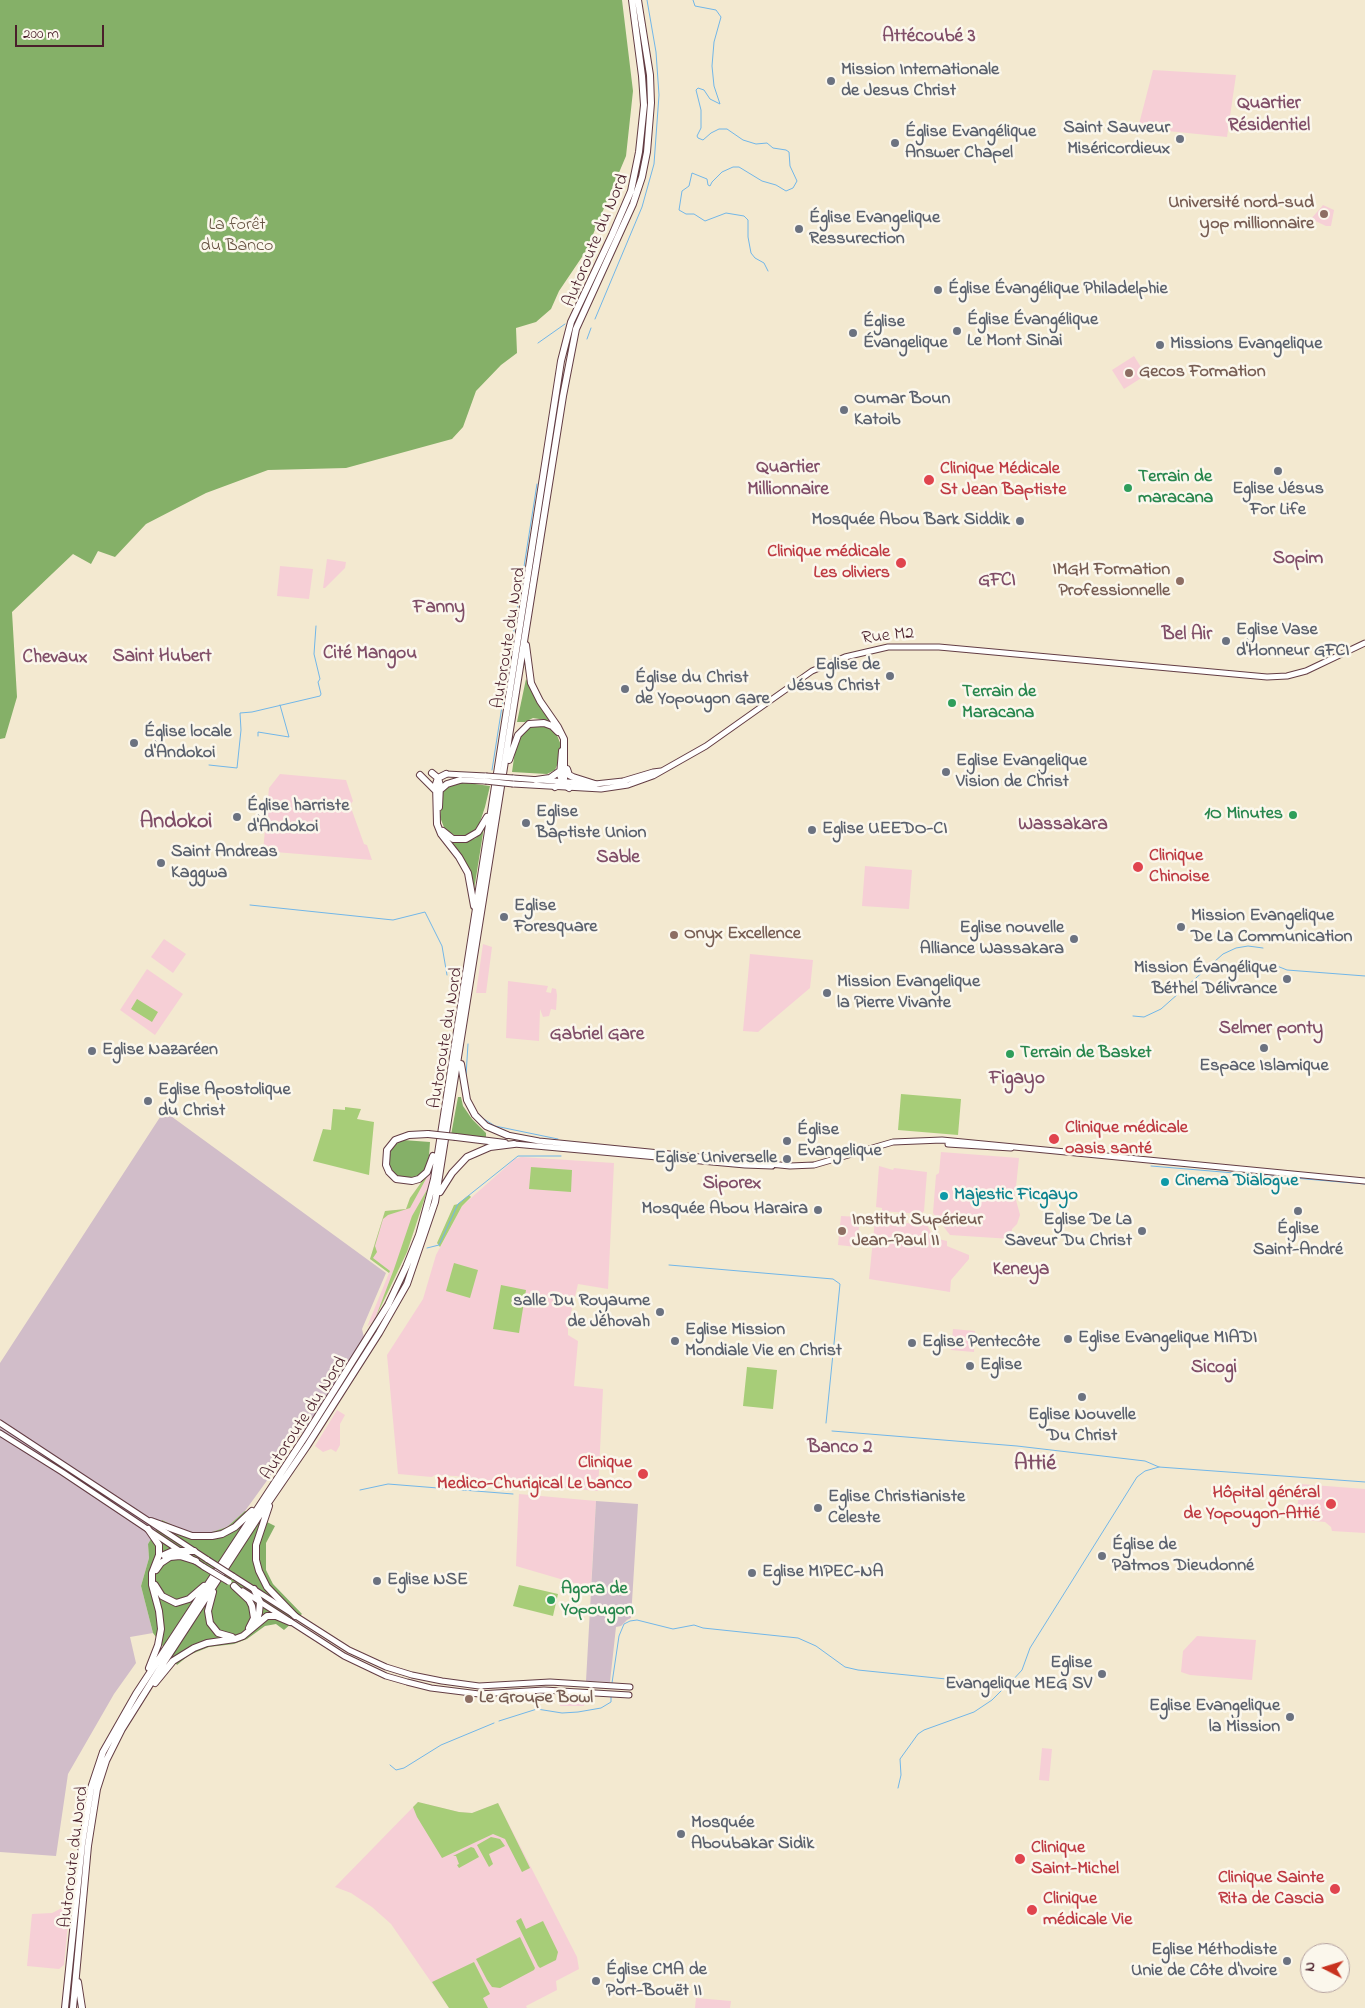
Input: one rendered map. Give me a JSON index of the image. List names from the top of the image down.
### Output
{
  "streets": {
    "highway": ["Autoroute du Nord"],
    "main road": ["Rue M2"]
  },
  "districts": [
    "Attécoubé 3",
    "Quartier Résidentiel",
    "Quartier Millionnaire",
    "Sopim",
    "GFCI",
    "Fanny",
    "Bel Air",
    "Cité Mangou",
    "Saint Hubert",
    "Chevaux",
    "Andokoi",
    "Wassakara",
    "Sable",
    "Selmer ponty",
    "Gabriel Gare",
    "Figayo",
    "Siporex",
    "Keneya",
    "Sicogi",
    "Banco 2",
    "Attié"
  ],
  "parks": ["La forêt du Banco"],
  "places": [
    "Mission Internationale de Jesus Christ",
    "Saint Sauveur Miséricordieux",
    "Église Evangélique Answer Chapel",
    "Université nord-sud yop millionnaire",
    "Église Evangelique Ressurection",
    "Église Évangélique Philadelphie",
    "Église Évangélique Le Mont Sinai",
    "Église Évangelique",
    "Missions Evangelique",
    "Gecos Formation",
    "Oumar Boun Katoib",
    "Eglise Jésus For Life",
    "Clinique Médicale St Jean Baptiste",
    "Terrain de maracana",
    "Mosquée Abou Bark Siddik",
    "Clinique médicale Les oliviers",
    "IMGH Formation Professionnelle",
    "Eglise Vase d'Honneur GFCI",
    "Eglise de Jésus Christ",
    "Église du Christ de Yopougon Gare",
    "Terrain de Maracana",
    "Église locale d'Andokoi",
    "Eglise Evangelique Vision de Christ",
    "1O Minutes",
    "Église harriste d'Andokoi",
    "Eglise Baptiste Union",
    "Eglise UEEDO-CI",
    "Saint Andreas Kaggwa",
    "Clinique Chinoise",
    "Eglise Foresquare",
    "Mission Evangelique De La Communication",
    "Onyx Excellence",
    "Eglise nouvelle Alliance Wassakara",
    "Mission Évangélique Béthel Délivrance",
    "Mission Evangelique la Pierre Vivante",
    "Espace Islamique",
    "Eglise Nazaréen",
    "Terrain de Basket",
    "Eglise Apostolique du Christ",
    "Clinique médicale oasis santé",
    "Église Evangelique",
    "Eglise Universelle",
    "Cinema Dialogue",
    "Majestic Ficgayo",
    "Mosquée Abou Haraira",
    "Église Saint-André",
    "Institut Supérieur Jean-Paul II",
    "Eglise De La Saveur Du Christ",
    "salle Du Royaume de Jéhovah",
    "Eglise Evangelique MIADI",
    "Eglise Mission Mondiale Vie en Christ",
    "Eglise Pentecôte",
    "Eglise",
    "Eglise Nouvelle Du Christ",
    "Clinique Medico-Churigical Le banco",
    "Hôpital général de Yopougon-Attié",
    "Eglise Christianiste Celeste",
    "Église de Patmos Dieudonné",
    "Eglise MIPEC-NA",
    "Eglise NSE",
    "Agora de Yopougon",
    "Eglise Evangelique MEG SV",
    "Le Groupe Bowl",
    "Eglise Evangelique la Mission",
    "Mosquée Aboubakar Sidik",
    "Clinique Saint-Michel",
    "Clinique Sainte Rita de Cascia",
    "Clinique médicale Vie",
    "Eglise Méthodiste Unie de Côte d'Ivoire",
    "Église CMA de Port-Bouët II"
  ],
  "scale_bar": "200 m",
  "north": "left"
}
